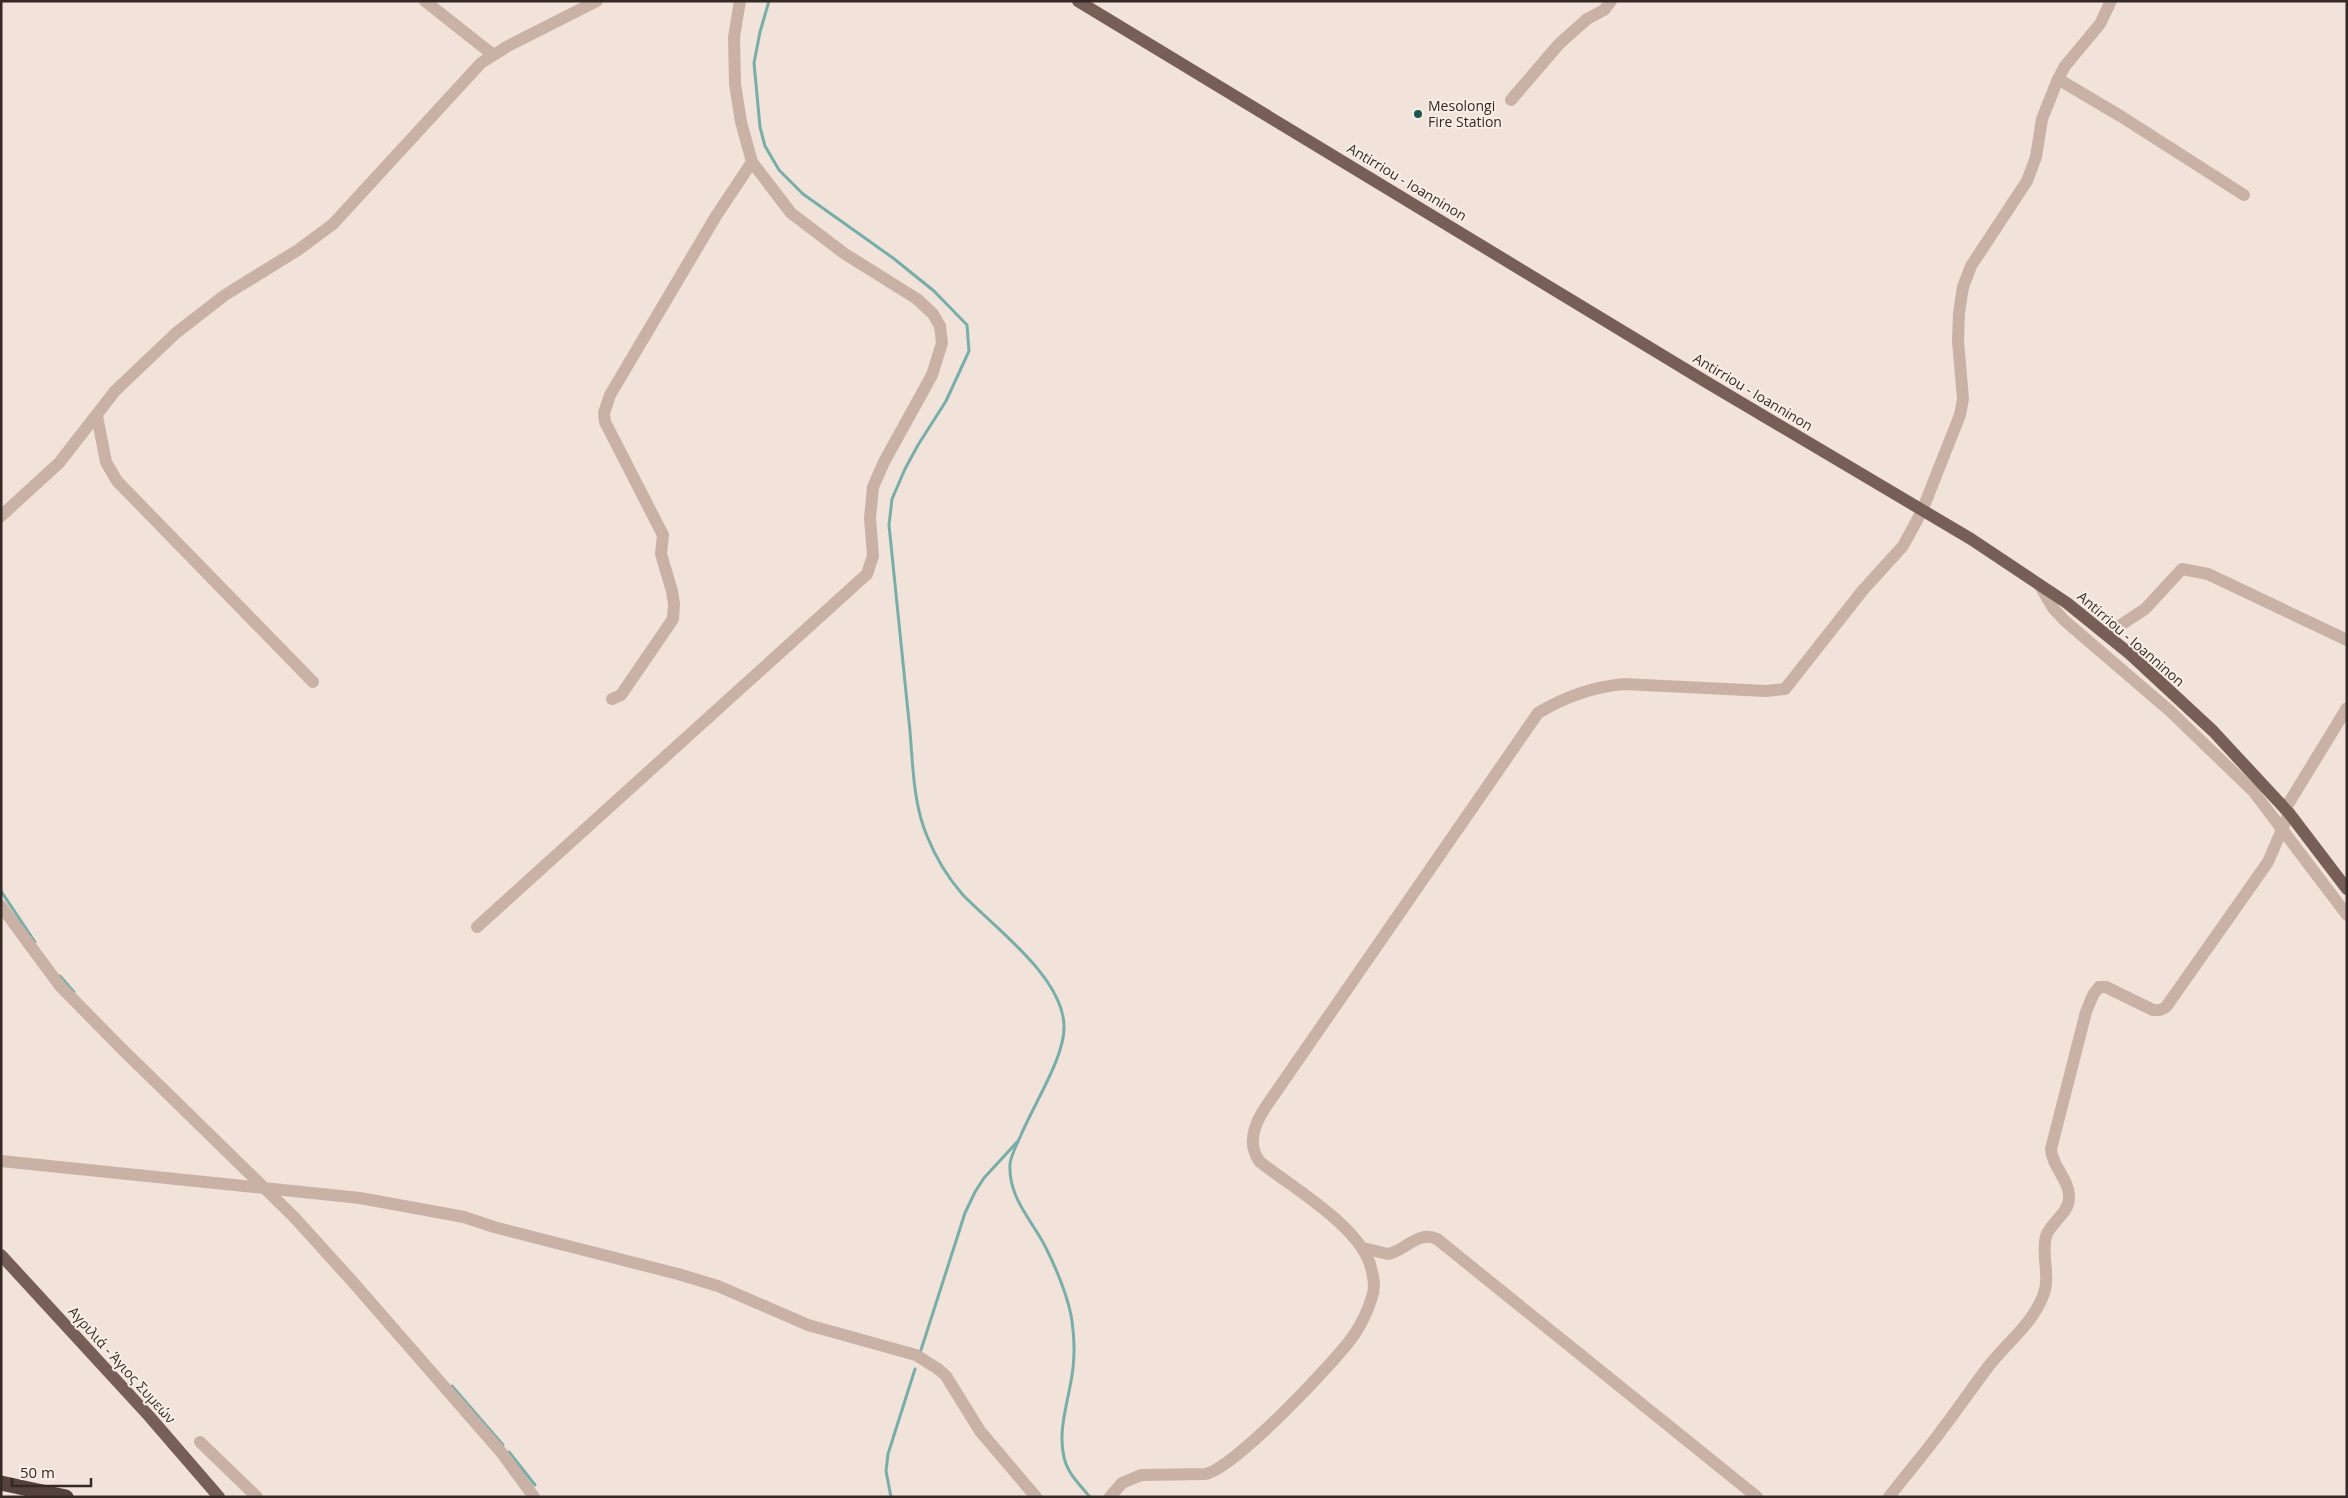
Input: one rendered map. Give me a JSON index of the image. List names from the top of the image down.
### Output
{
  "streets": {
    "main road": ["Antirriou - Ioanninon", "Αγριλιά - Άγιος Συμεών"]
  },
  "places": ["Mesolongi Fire Station"],
  "scale_bar": "50 m"
}
